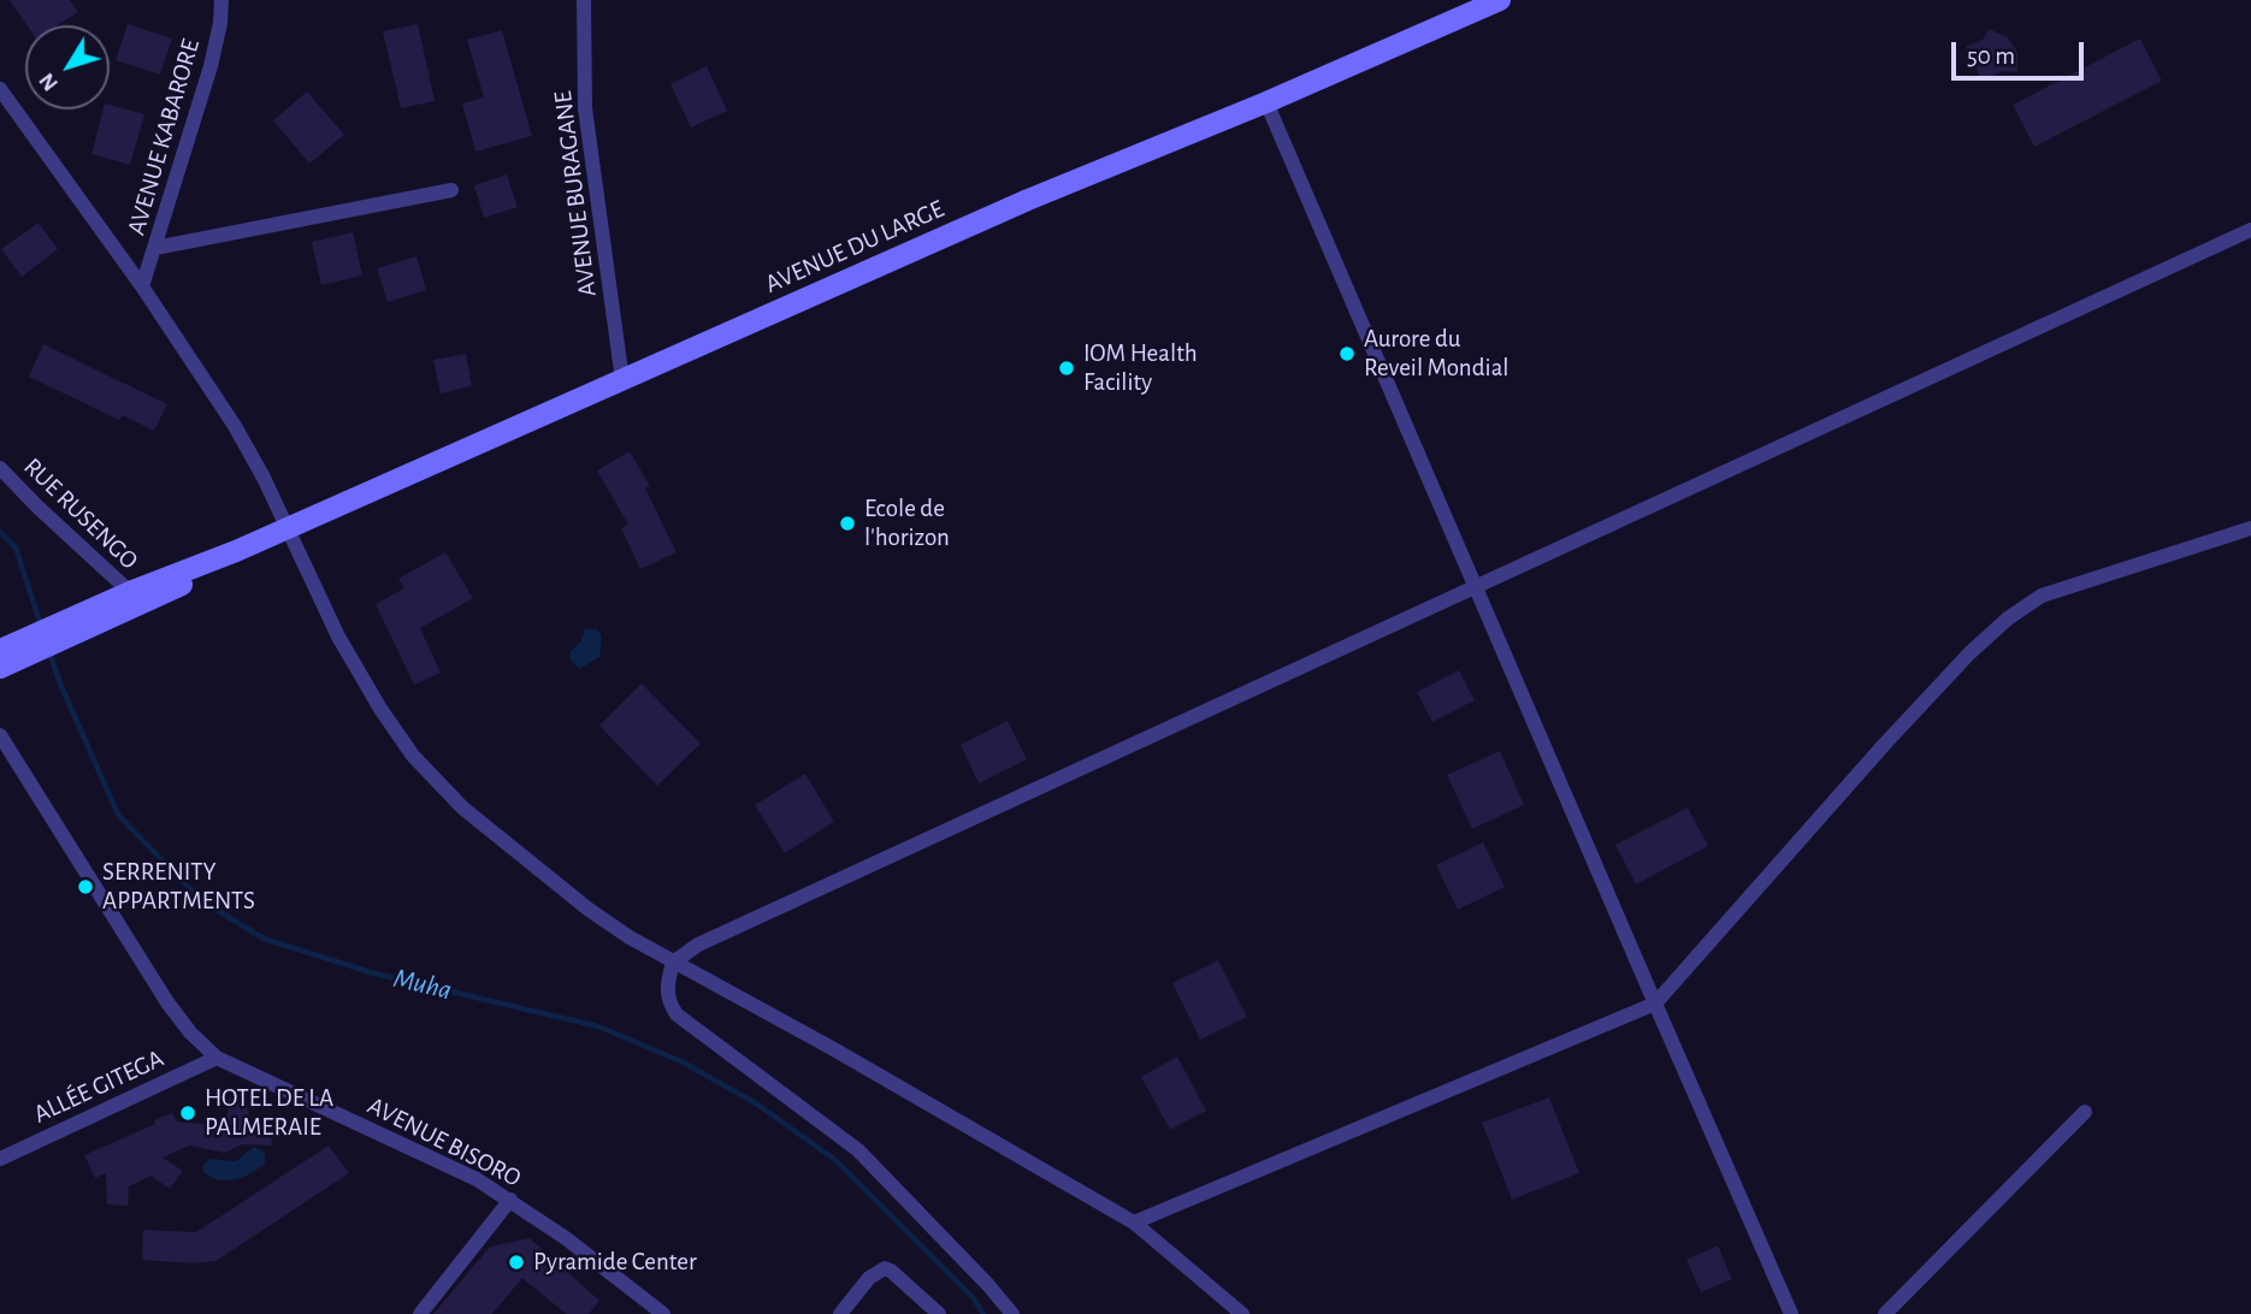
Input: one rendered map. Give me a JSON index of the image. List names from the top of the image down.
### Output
{
  "streets": {
    "main road": ["AVENUE DU LARGE"],
    "street": [
      "AVENUE KABARORE",
      "AVENUE BURAGANE",
      "RUE RUSENGO",
      "ALLÉE GITEGA",
      "AVENUE BISORO"
    ]
  },
  "crossings": [
    ["AVENUE BURAGANE", "AVENUE DU LARGE"],
    ["AVENUE DU LARGE", "RUE RUSENGO"],
    ["ALLÉE GITEGA", "AVENUE BISORO"]
  ],
  "water": ["Muha"],
  "places": [
    "Aurore du Reveil Mondial",
    "IOM Health Facility",
    "Ecole de l'horizon",
    "SERRENITY APPARTMENTS",
    "HOTEL DE LA PALMERAIE",
    "Pyramide Center"
  ],
  "scale_bar": "50 m",
  "north": "bottom left"
}
